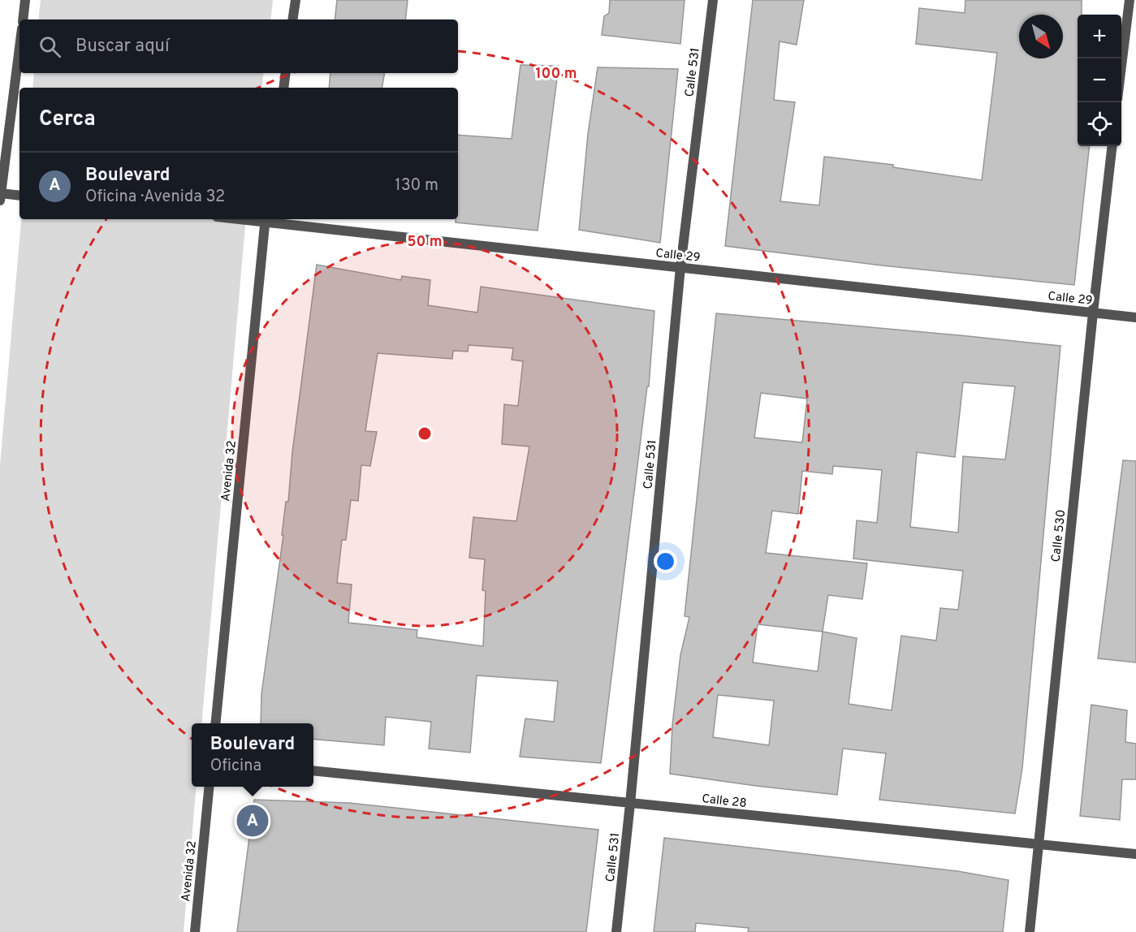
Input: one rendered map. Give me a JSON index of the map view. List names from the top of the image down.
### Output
{
  "streets": {
    "street": [
      "Calle 531",
      "Calle 29",
      "Avenida 32",
      "Calle 530",
      "Calle 28"
    ]
  },
  "crossings": [
    ["Calle 531", "Calle 29"],
    ["Calle 531", "Calle 28"],
    ["Calle 29", "Avenida 32"],
    ["Calle 29", "Calle 530"],
    ["Calle 530", "Calle 28"]
  ],
  "north": "bottom right",
  "page": {
    "map_buttons": ["+", "−"],
    "search": "Buscar aquí",
    "heading": "Cerca",
    "list": [
      {
        "mark": "A",
        "name": "Boulevard",
        "note": "Oficina · Avenida 32",
        "value": "130 m"
      }
    ],
    "popup": ["Boulevard", "Oficina"],
    "pins": "A"
  },
  "rings": ["100 m", "50 m"]
}
